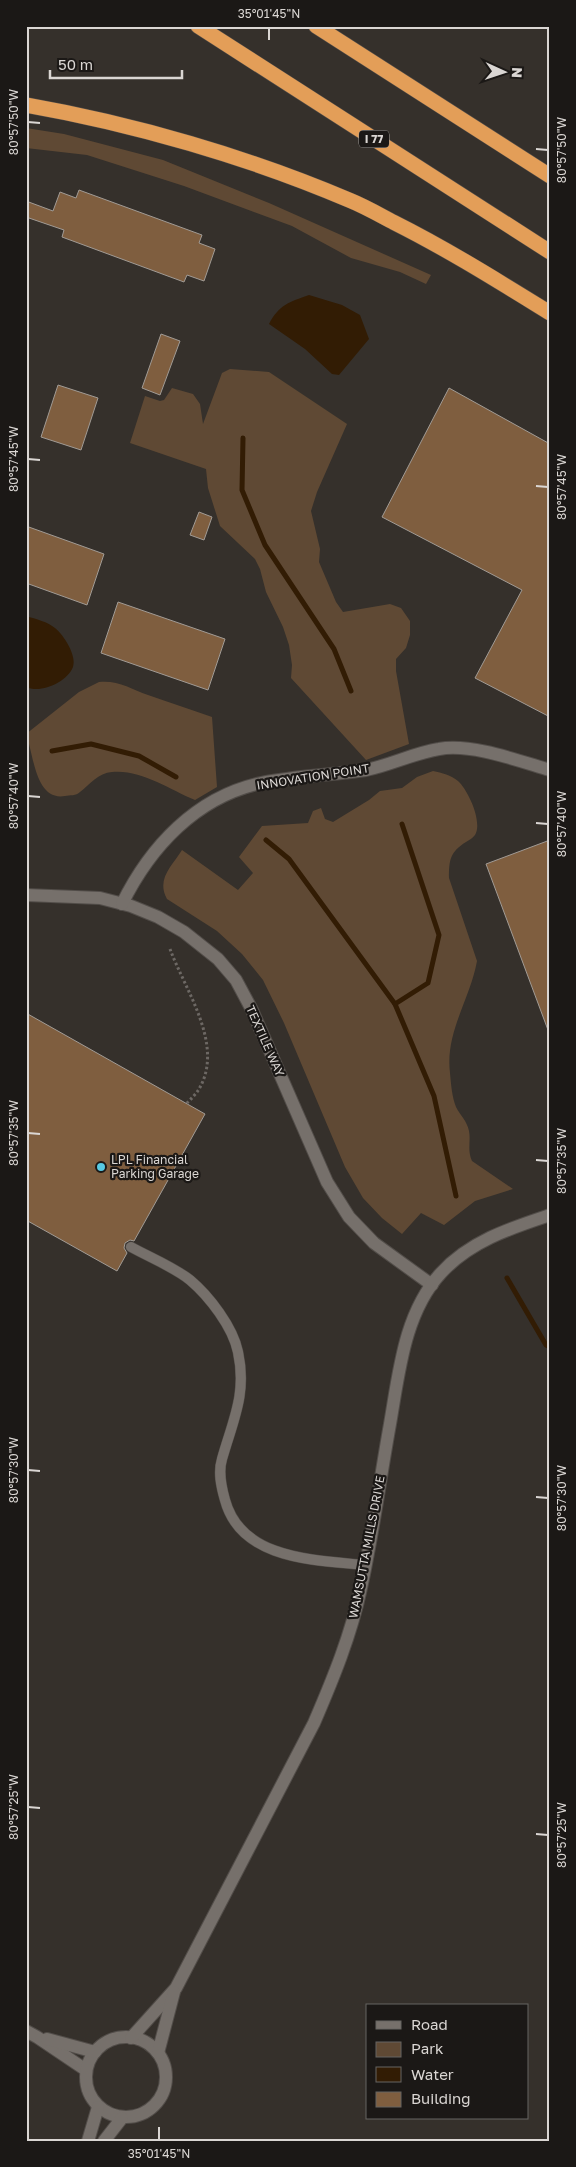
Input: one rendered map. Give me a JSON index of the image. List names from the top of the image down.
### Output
{
  "streets": {
    "highway": ["I 77"],
    "street": ["INNOVATION POINT", "TEXTILE WAY", "WAMSUTTA MILLS DRIVE"]
  },
  "crossings": [
    ["INNOVATION POINT", "TEXTILE WAY"],
    ["TEXTILE WAY", "WAMSUTTA MILLS DRIVE"]
  ],
  "places": ["LPL Financial Parking Garage"],
  "legend": [
    "Road",
    "Park",
    "Water",
    "Building"
  ],
  "scale_bar": "50 m",
  "north": "right",
  "coordinates": [
    "35°01'45\"N",
    "80°57'50\"W",
    "80°57'45\"W",
    "80°57'40\"W",
    "80°57'35\"W",
    "80°57'30\"W",
    "80°57'25\"W"
  ]
}
